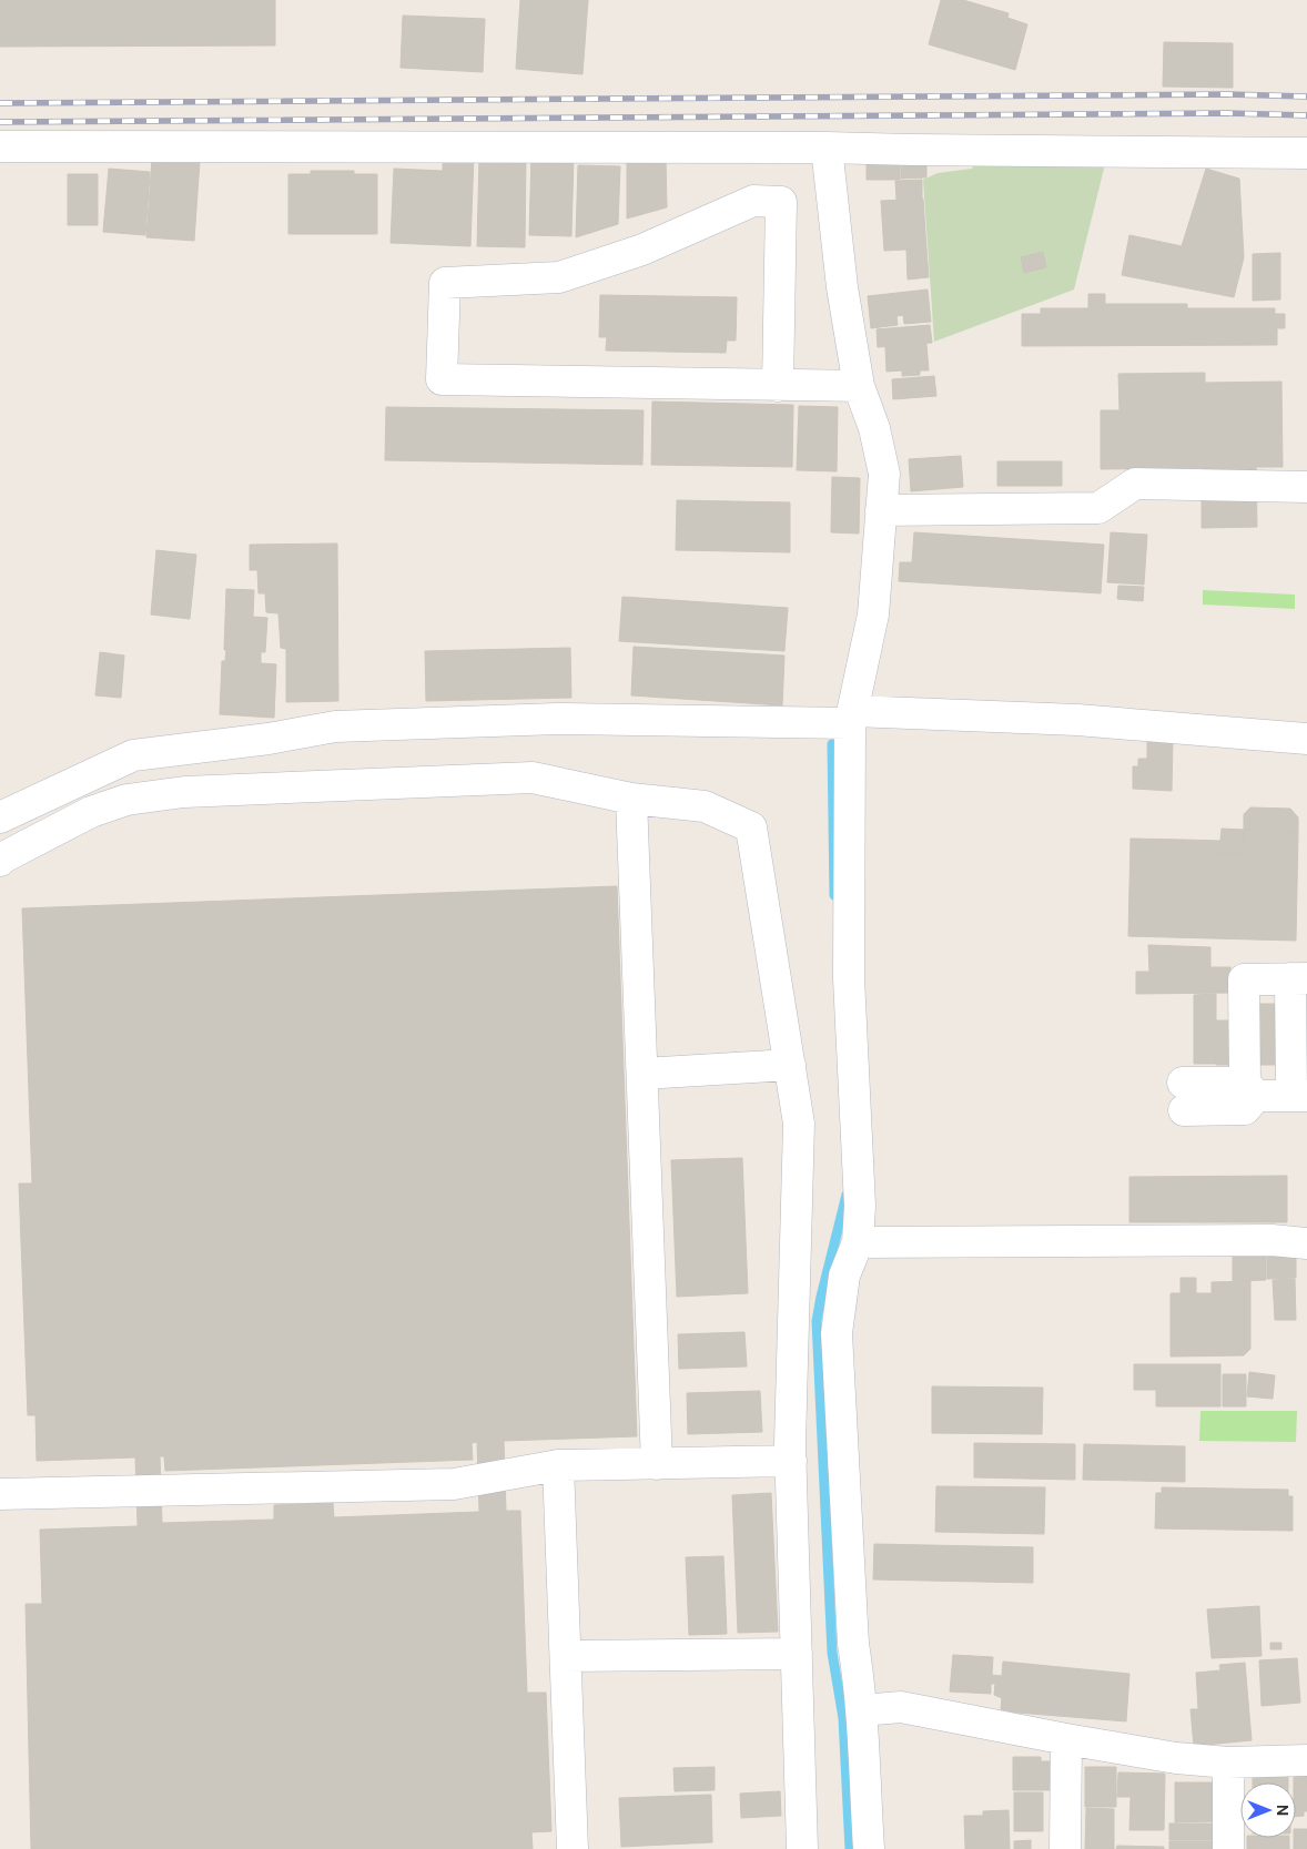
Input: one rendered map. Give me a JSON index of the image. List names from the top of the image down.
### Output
{
  "north": "right"
}
